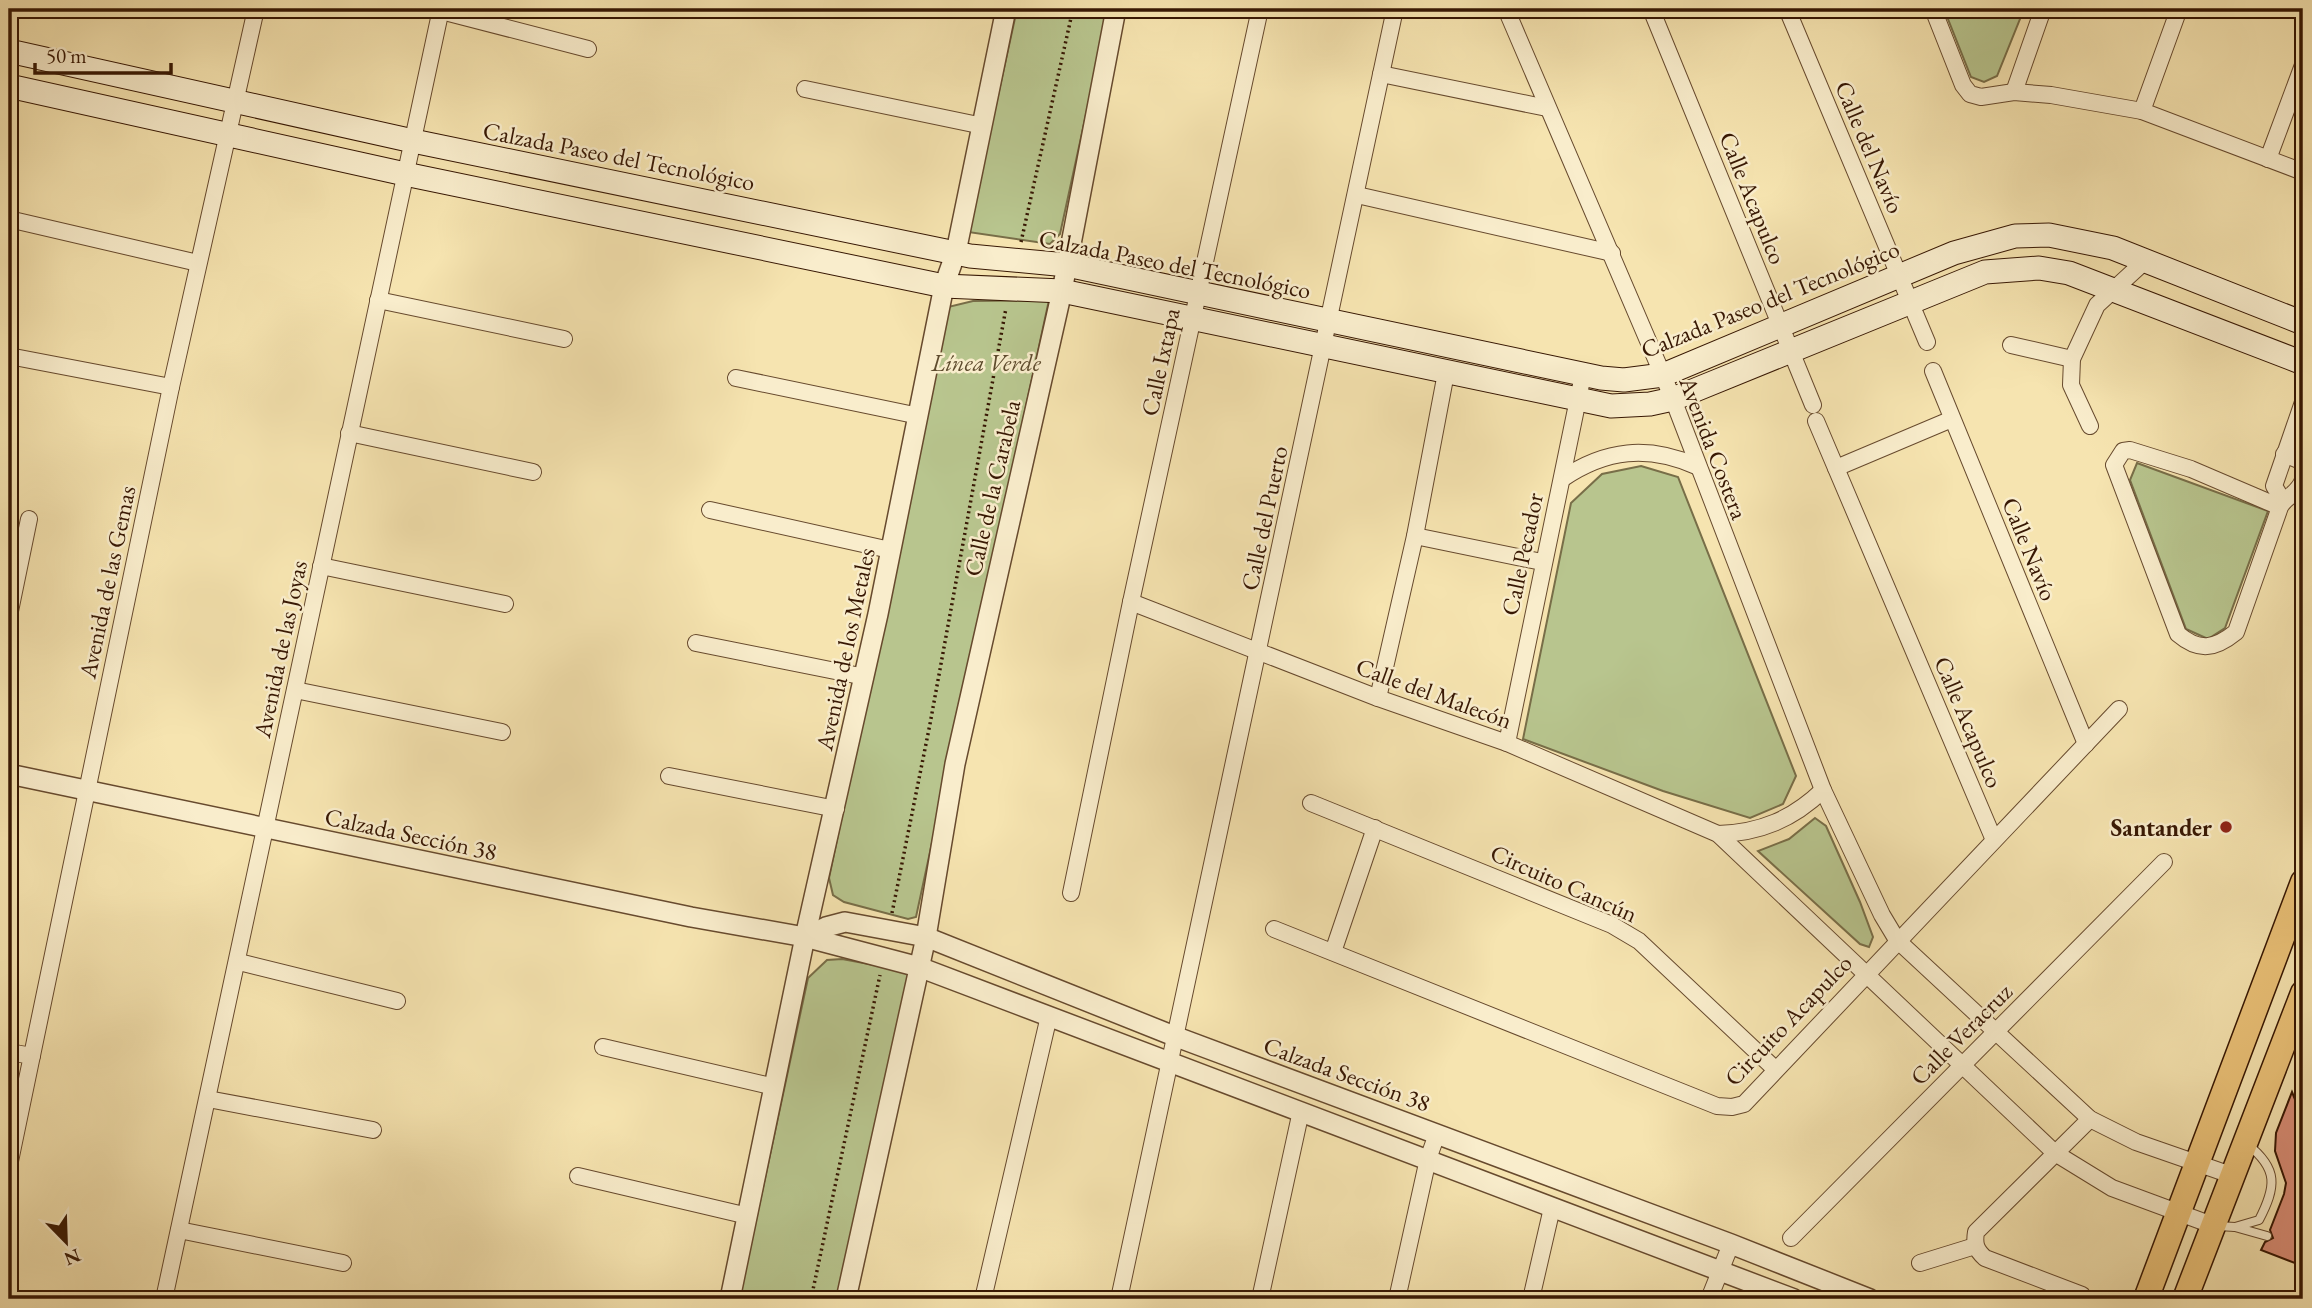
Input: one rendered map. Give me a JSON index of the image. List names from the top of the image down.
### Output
{
  "streets": {
    "main road": ["Calzada Paseo del Tecnológico"],
    "street": [
      "Calle del Navío",
      "Calle Acapulco",
      "Calle Ixtapa",
      "Avenida Costera",
      "Calle de la Carabela",
      "Calle del Puerto",
      "Calle Navío",
      "Calle Pecador",
      "Avenida de las Gemas",
      "Avenida de las Joyas",
      "Avenida de los Metales",
      "Calle del Malecón",
      "Calzada Sección 38",
      "Circuito Cancún",
      "Circuito Acapulco",
      "Calle Veracruz"
    ]
  },
  "crossings": [
    ["Calle del Navío", "Calzada Paseo del Tecnológico"],
    ["Calzada Paseo del Tecnológico", "Calle Acapulco"],
    ["Calzada Paseo del Tecnológico", "Calle Ixtapa"],
    ["Calzada Paseo del Tecnológico", "Avenida Costera"],
    ["Calzada Paseo del Tecnológico", "Calle de la Carabela"],
    ["Calzada Paseo del Tecnológico", "Calle del Puerto"],
    ["Calzada Paseo del Tecnológico", "Calle Pecador"],
    ["Calzada Paseo del Tecnológico", "Avenida de las Gemas"],
    ["Calzada Paseo del Tecnológico", "Avenida de las Joyas"],
    ["Calzada Paseo del Tecnológico", "Avenida de los Metales"],
    ["Calle Acapulco", "Circuito Acapulco"],
    ["Calle Ixtapa", "Calle del Malecón"],
    ["Avenida Costera", "Circuito Acapulco"],
    ["Avenida Costera", "Calle Veracruz"],
    ["Calle de la Carabela", "Calzada Sección 38"],
    ["Calle del Puerto", "Calle del Malecón"],
    ["Calle del Puerto", "Calzada Sección 38"],
    ["Calle Navío", "Circuito Acapulco"],
    ["Calle Pecador", "Calle del Malecón"],
    ["Avenida de las Gemas", "Calzada Sección 38"],
    ["Avenida de las Joyas", "Calzada Sección 38"],
    ["Avenida de los Metales", "Calzada Sección 38"],
    ["Circuito Cancún", "Circuito Acapulco"]
  ],
  "parks": ["Línea Verde"],
  "places": ["Santander"],
  "scale_bar": "50 m",
  "north": "bottom right"
}
